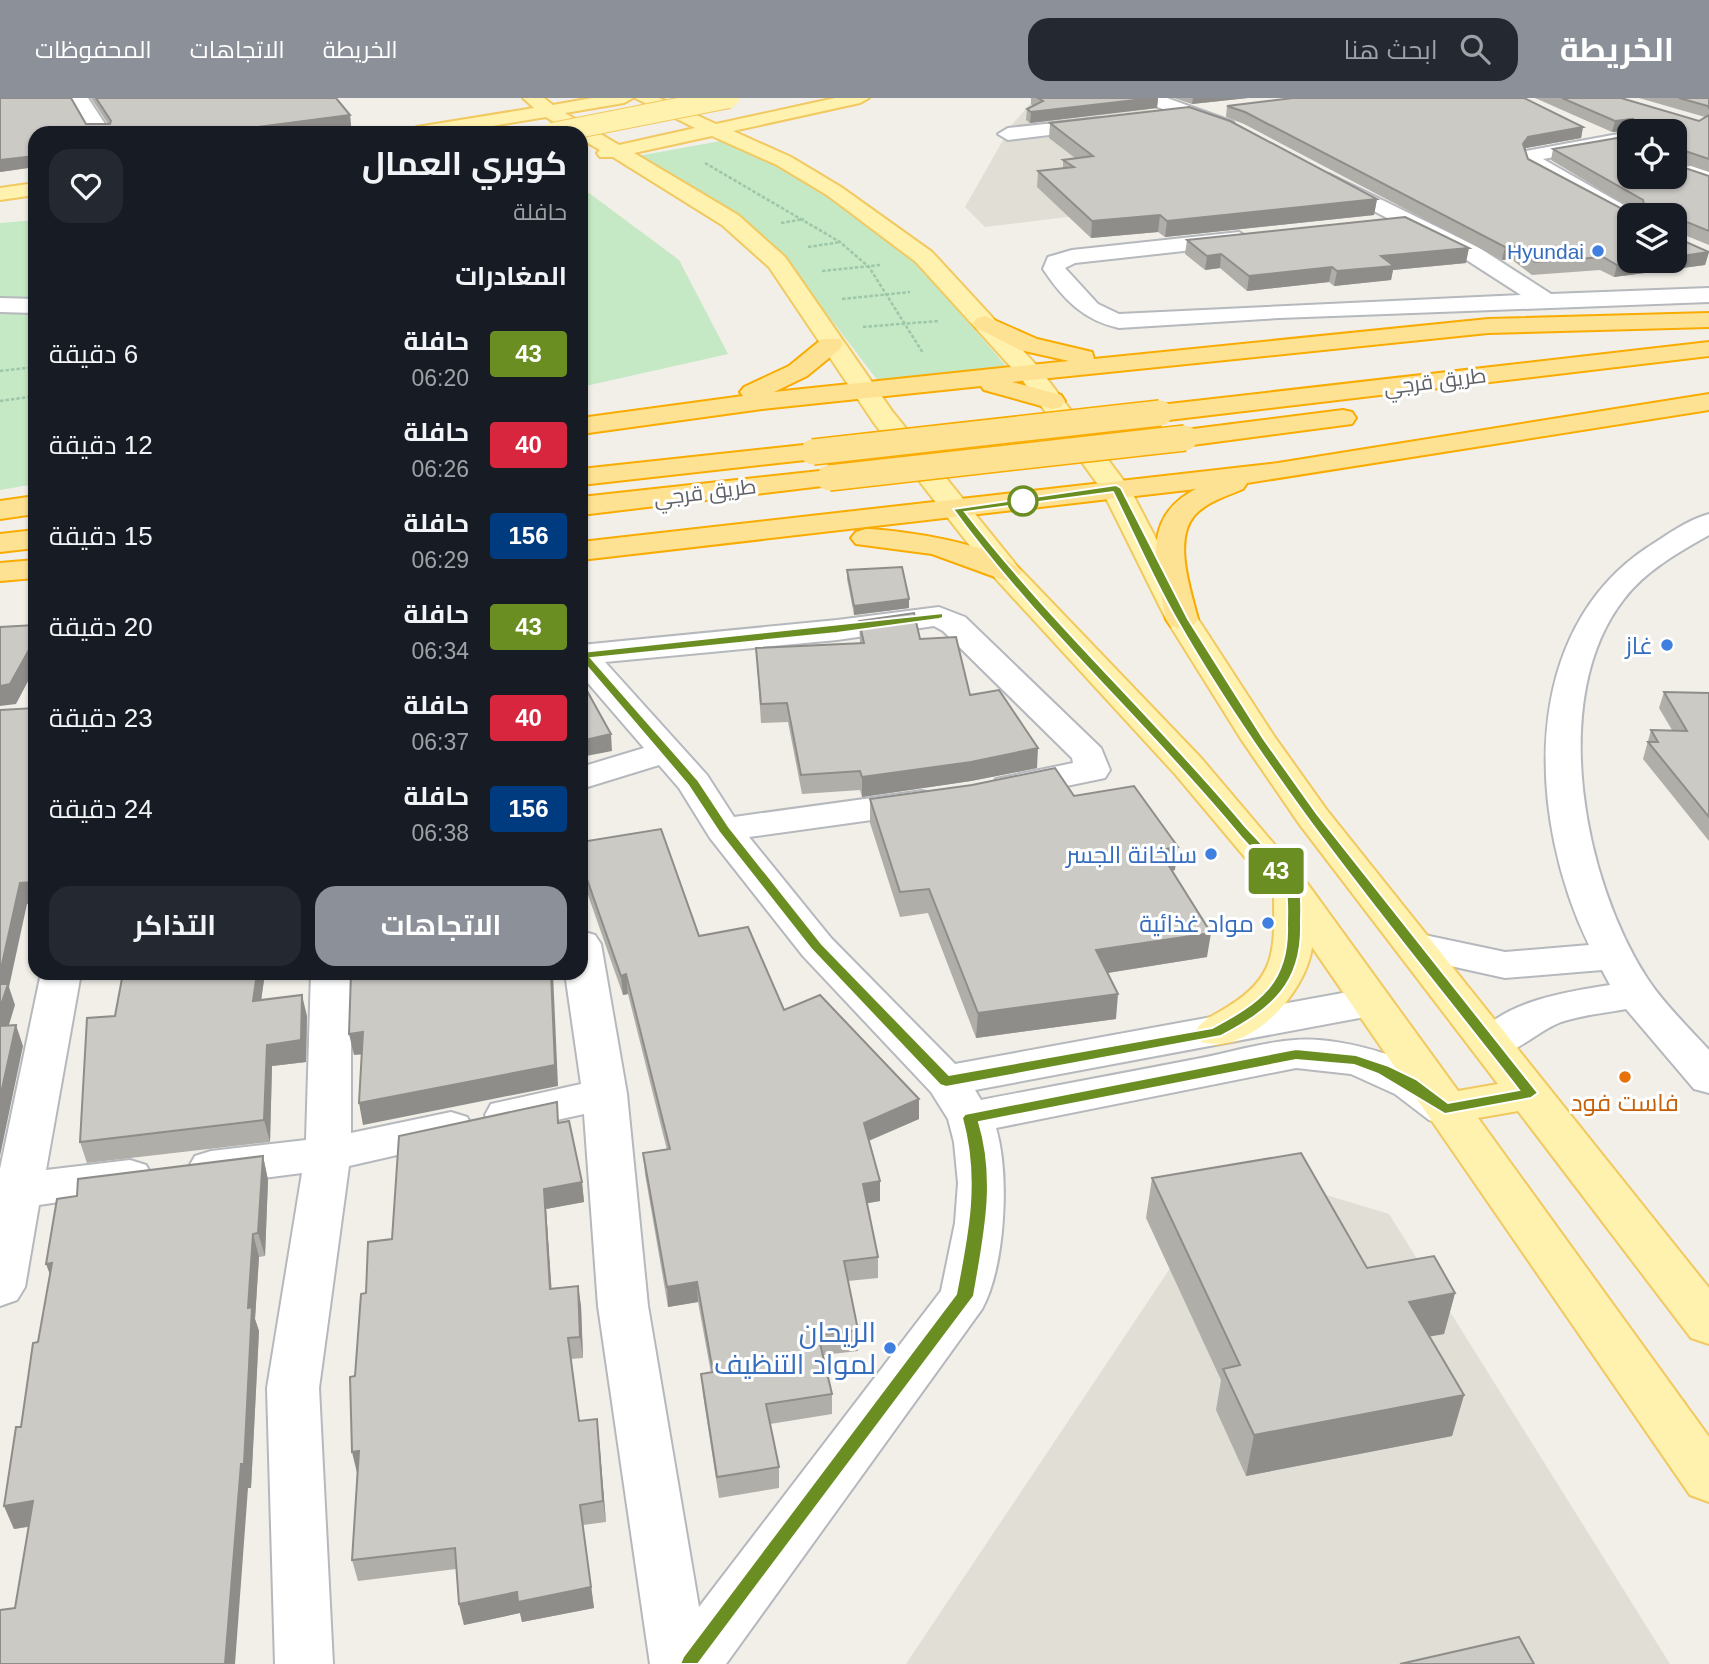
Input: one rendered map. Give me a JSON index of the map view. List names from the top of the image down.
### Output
{
  "streets": {
    "highway": ["طريق قرجي"]
  },
  "places": [
    "Hyundai",
    "غاز",
    "سلخانة الجسر",
    "مواد غذائية",
    "فاست فود",
    "الريحان لمواد التنظيف"
  ],
  "lines": ["bus line 43"],
  "page": {
    "header": "الخريطة",
    "search": "ابحث هنا",
    "nav": ["الخريطة", "الاتجاهات", "المحفوظات"],
    "on_map": "43",
    "heading": [
      ["كوبري العمال", "حافلة"],
      "المغادرات"
    ],
    "list": [
      {
        "mark": "43",
        "name": "حافلة",
        "note": "06:20",
        "value": "6 دقيقة"
      },
      {
        "mark": "40",
        "name": "حافلة",
        "note": "06:26",
        "value": "12 دقيقة"
      },
      {
        "mark": "156",
        "name": "حافلة",
        "note": "06:29",
        "value": "15 دقيقة"
      },
      {
        "mark": "43",
        "name": "حافلة",
        "note": "06:34",
        "value": "20 دقيقة"
      },
      {
        "mark": "40",
        "name": "حافلة",
        "note": "06:37",
        "value": "23 دقيقة"
      },
      {
        "mark": "156",
        "name": "حافلة",
        "note": "06:38",
        "value": "24 دقيقة"
      }
    ],
    "buttons": ["الاتجاهات", "التذاكر"]
  }
}
